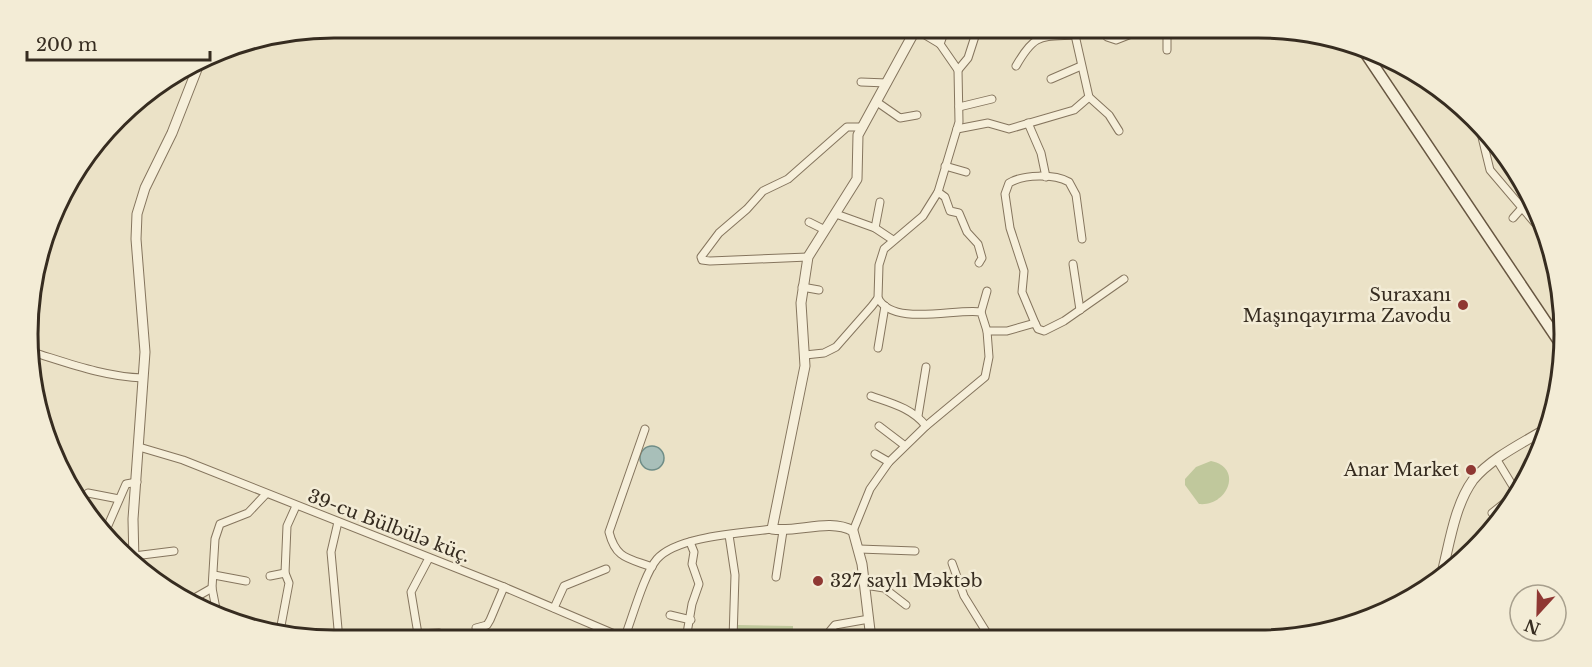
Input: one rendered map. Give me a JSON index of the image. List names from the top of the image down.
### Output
{
  "streets": {
    "street": ["39-cu Bülbülə küç."]
  },
  "places": ["Suraxanı Maşınqayırma Zavodu", "Anar Market", "327 saylı Məktəb"],
  "scale_bar": "200 m",
  "north": "bottom"
}
